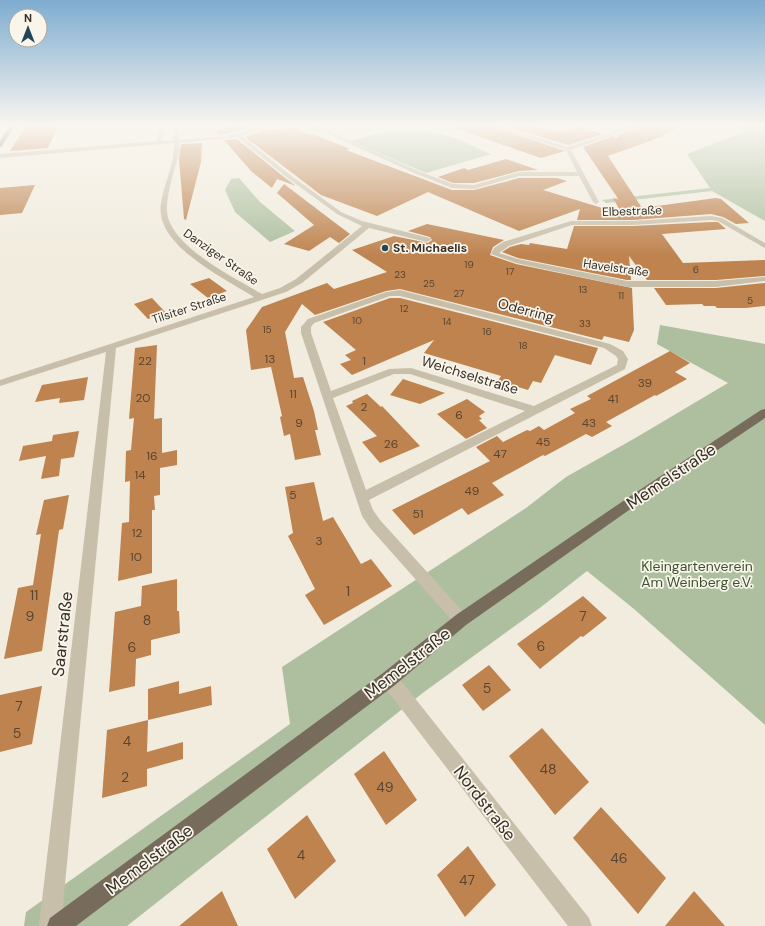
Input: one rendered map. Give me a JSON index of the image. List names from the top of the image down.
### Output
{
  "streets": {
    "main road": ["Memelstraße"],
    "street": [
      "Elbestraße",
      "Danziger Straße",
      "Havelstraße",
      "Tilsiter Straße",
      "Oderring",
      "Weichselstraße",
      "Saarstraße",
      "Nordstraße"
    ]
  },
  "crossings": [
    ["Elbestraße", "Havelstraße"],
    ["Danziger Straße", "Tilsiter Straße"],
    ["Tilsiter Straße", "Saarstraße"],
    ["Oderring", "Weichselstraße"],
    ["Oderring", "Memelstraße"],
    ["Memelstraße", "Nordstraße"]
  ],
  "parks": ["Kleingartenverein Am Weinberg e.V."],
  "places": ["St. Michaelis"],
  "house_numbers": [
    "19",
    "6",
    "17",
    "23",
    "25",
    "13",
    "27",
    "11",
    "5",
    "12",
    "10",
    "14",
    "33",
    "15",
    "16",
    "18",
    "13",
    "22",
    "1",
    "39",
    "11",
    "20",
    "41",
    "2",
    "6",
    "9",
    "43",
    "45",
    "26",
    "47",
    "16",
    "14",
    "49",
    "5",
    "51",
    "12",
    "3",
    "10",
    "1",
    "11",
    "9",
    "7",
    "8",
    "6",
    "6",
    "5",
    "7",
    "5",
    "4",
    "48",
    "2",
    "49",
    "4",
    "46",
    "47"
  ],
  "north": "top"
}
